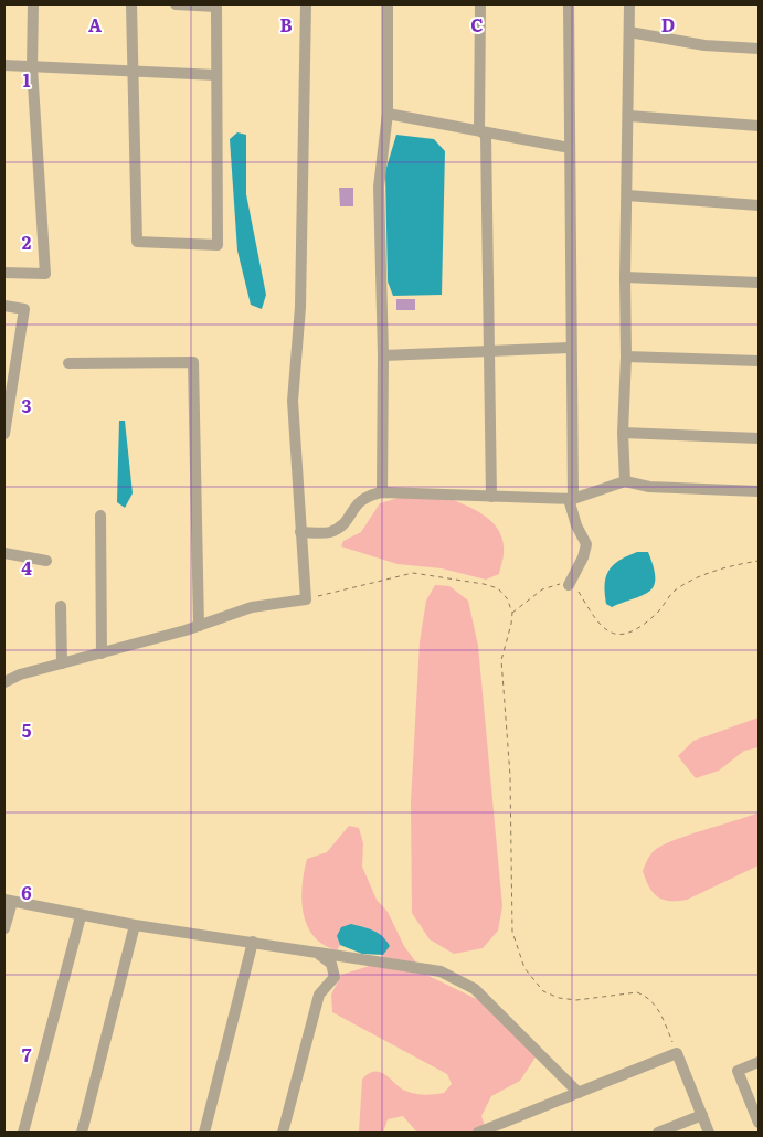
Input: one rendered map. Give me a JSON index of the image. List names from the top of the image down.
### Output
{
  "grid": {
    "columns": [
      "A",
      "B",
      "C",
      "D"
    ],
    "rows": [
      "1",
      "2",
      "3",
      "4",
      "5",
      "6",
      "7"
    ]
  }
}
